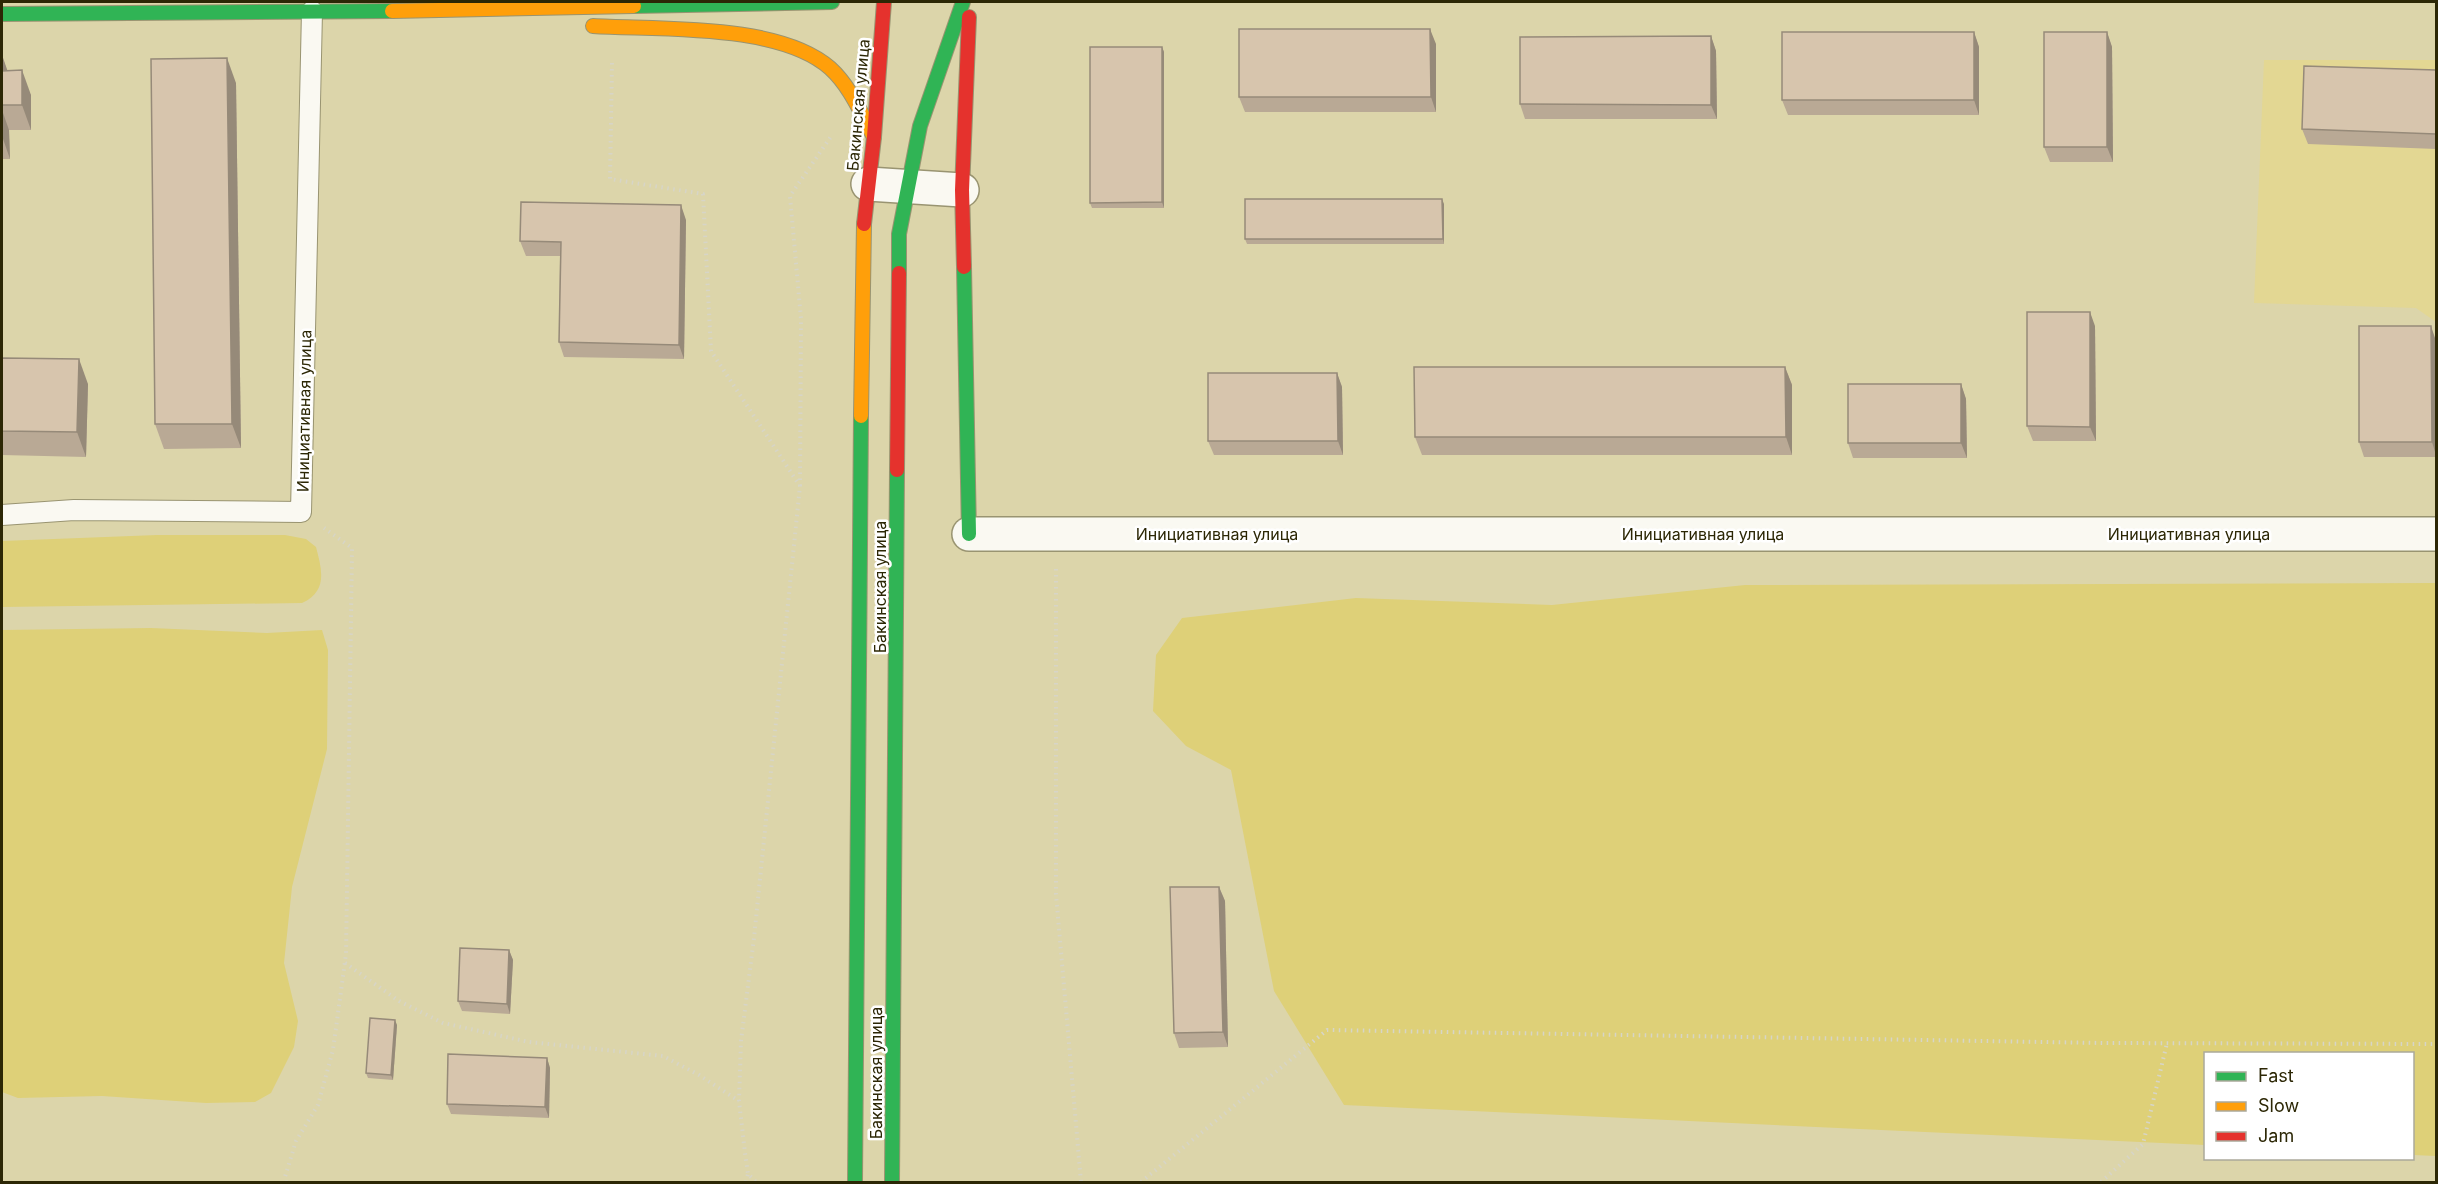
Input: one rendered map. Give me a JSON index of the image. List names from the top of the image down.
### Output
{
  "streets": {
    "main road": ["Бакинская улица"],
    "street": ["Инициативная улица"]
  },
  "legend": ["Fast", "Slow", "Jam"]
}
